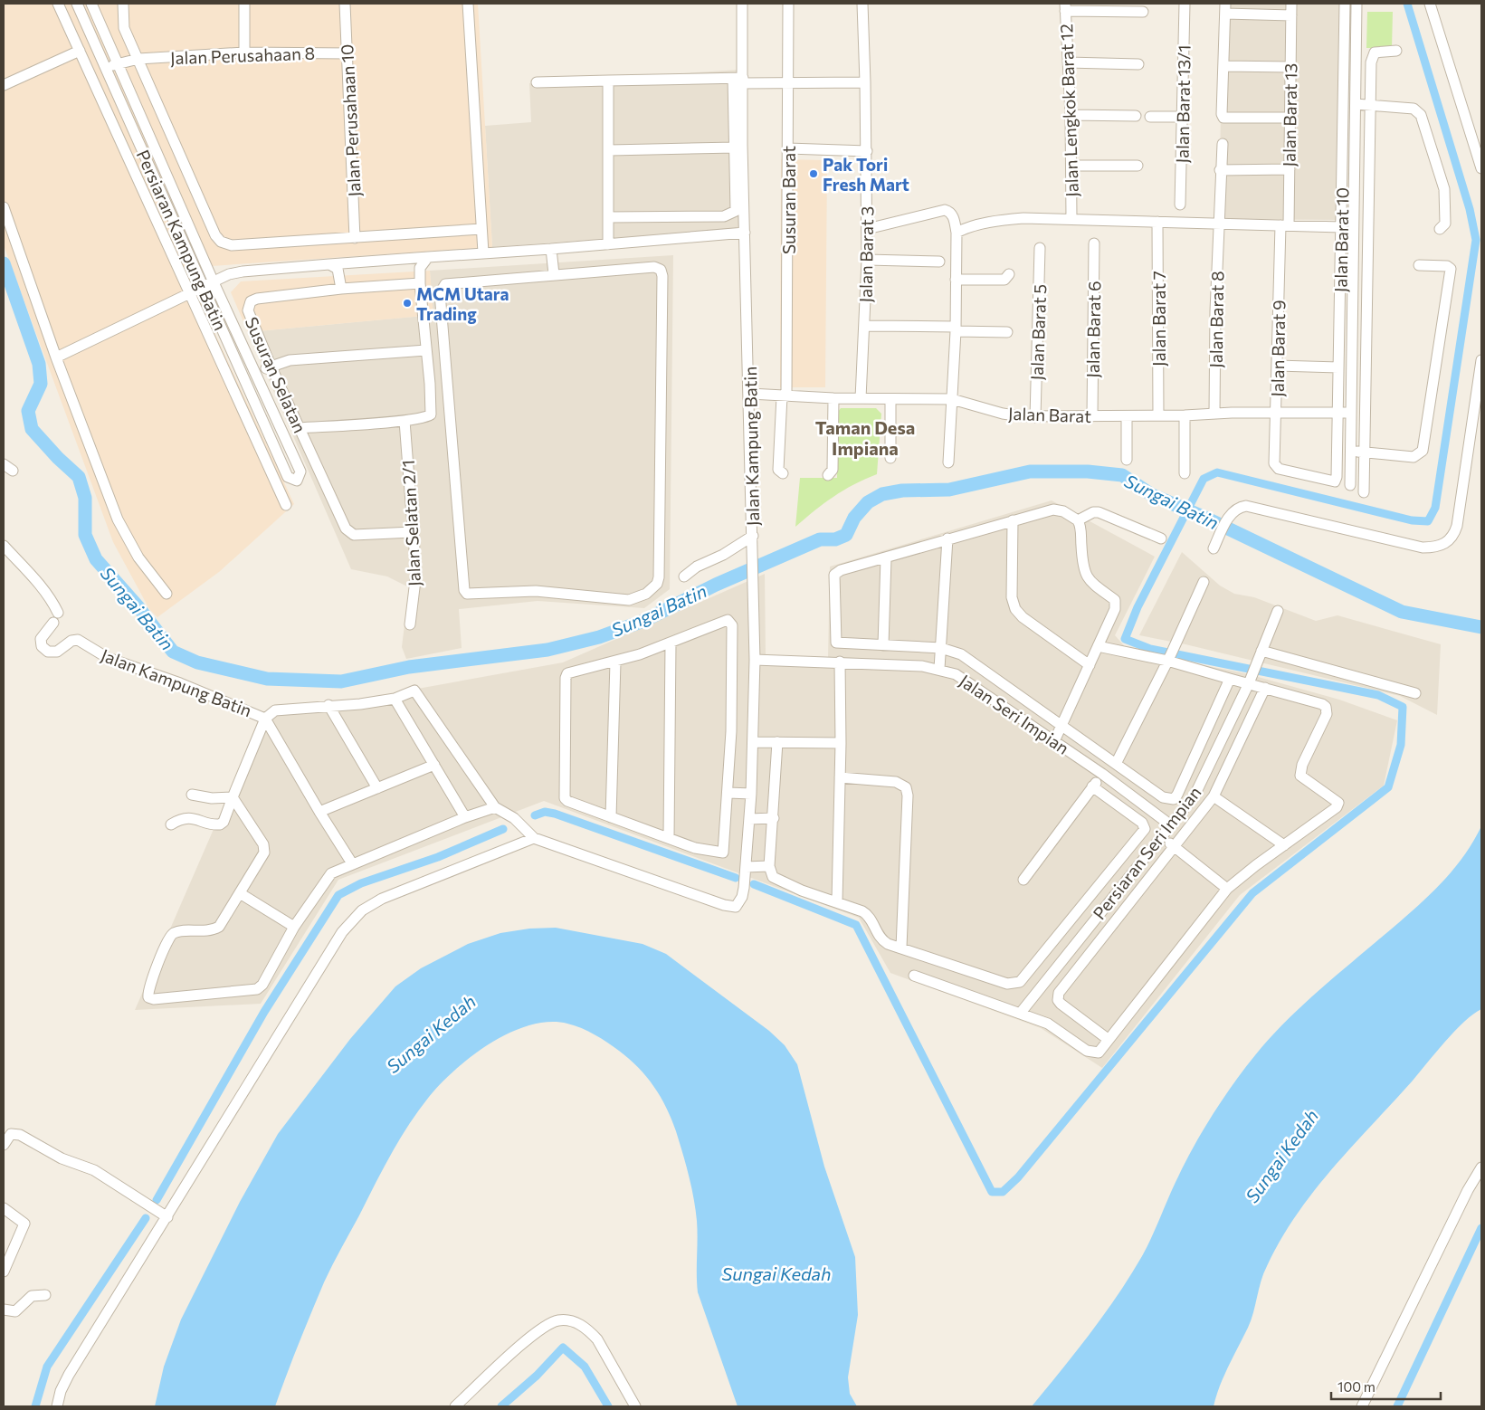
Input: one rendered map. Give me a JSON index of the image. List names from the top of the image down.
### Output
{
  "streets": {
    "street": [
      "Jalan Perusahaan 8",
      "Jalan Barat 13/1",
      "Jalan Lengkok Barat 12",
      "Jalan Barat 13",
      "Jalan Perusahaan 10",
      "Susuran Barat",
      "Persiaran Kampung Batin",
      "Jalan Barat 10",
      "Jalan Barat 3",
      "Jalan Barat 7",
      "Jalan Barat 8",
      "Jalan Barat 6",
      "Jalan Barat 5",
      "Jalan Barat 9",
      "Susuran Selatan",
      "Jalan Barat",
      "Jalan Kampung Batin",
      "Jalan Selatan 2/1",
      "Jalan Seri Impian",
      "Persiaran Seri Impian"
    ]
  },
  "crossings": [
    ["Jalan Perusahaan 8", "Jalan Perusahaan 10"],
    ["Jalan Perusahaan 8", "Persiaran Kampung Batin"],
    ["Jalan Barat 13", "Jalan Barat 9"],
    ["Susuran Barat", "Jalan Barat"],
    ["Jalan Barat 10", "Jalan Barat 9"],
    ["Jalan Barat 10", "Jalan Barat"],
    ["Jalan Barat 3", "Jalan Barat"],
    ["Jalan Barat 7", "Jalan Barat"],
    ["Jalan Barat 8", "Jalan Barat"],
    ["Jalan Barat 6", "Jalan Barat"],
    ["Jalan Barat 5", "Jalan Barat"],
    ["Jalan Barat 9", "Jalan Barat"],
    ["Susuran Selatan", "Jalan Selatan 2/1"],
    ["Jalan Barat", "Jalan Kampung Batin"],
    ["Jalan Kampung Batin", "Jalan Seri Impian"],
    ["Jalan Seri Impian", "Persiaran Seri Impian"]
  ],
  "districts": ["Taman Desa Impiana"],
  "water": ["Sungai Batin", "Sungai Kedah"],
  "places": ["Pak Tori Fresh Mart", "MCM Utara Trading"],
  "scale_bar": "100 m"
}
